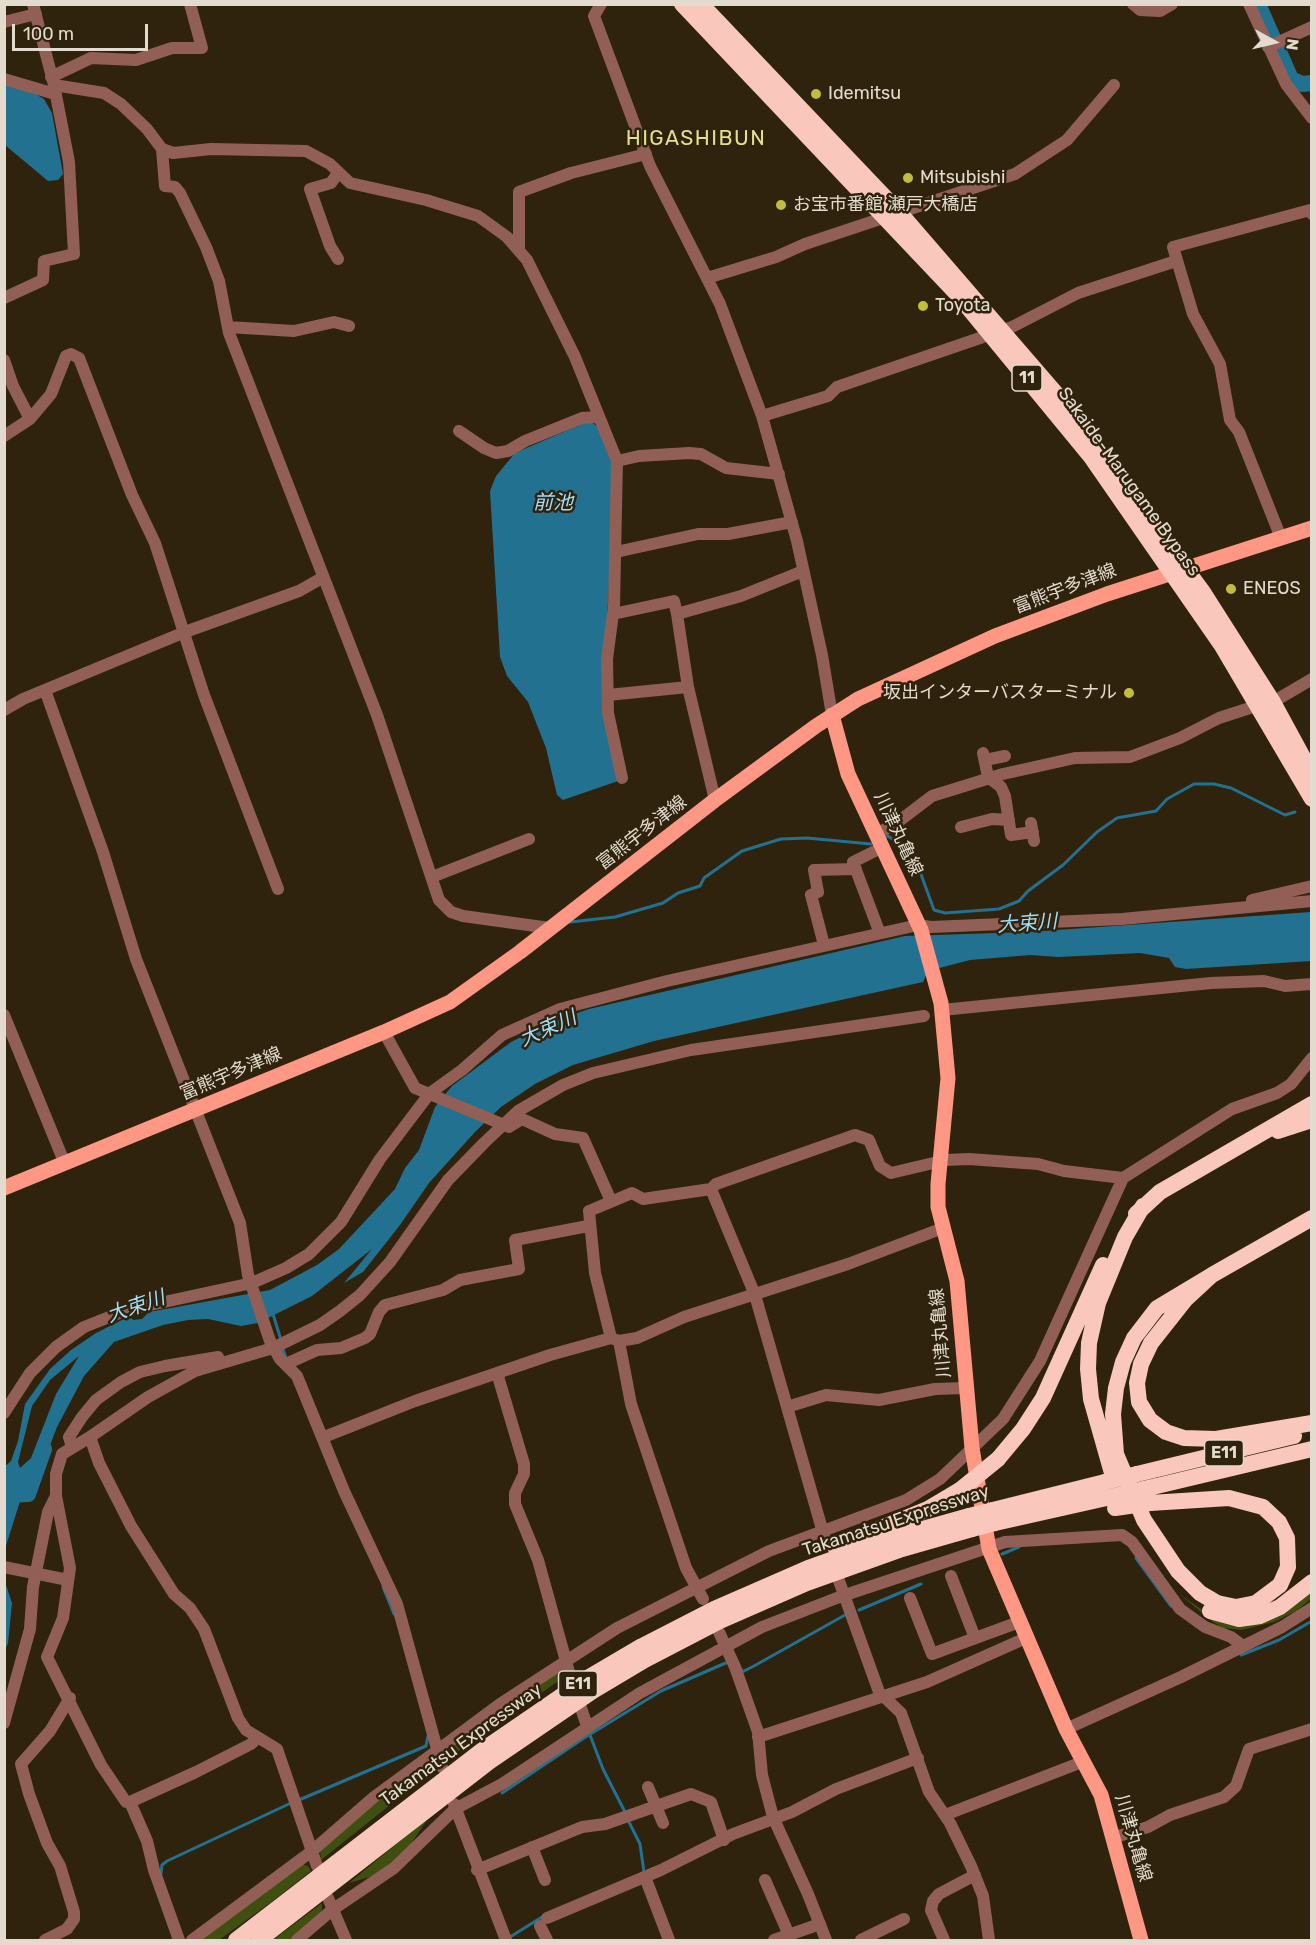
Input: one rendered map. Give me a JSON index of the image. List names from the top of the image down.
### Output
{
  "streets": {
    "highway": [
      "11",
      "Sakaide-Marugame Bypass",
      "E11",
      "Takamatsu Expressway"
    ],
    "main road": ["富熊宇多津線", "川津丸亀線"]
  },
  "crossings": [
    ["Sakaide-Marugame Bypass", "富熊宇多津線"],
    ["富熊宇多津線", "川津丸亀線"]
  ],
  "districts": ["HIGASHIBUN"],
  "water": ["前池", "大束川"],
  "places": [
    "Idemitsu",
    "Mitsubishi",
    "お宝市番館 瀬戸大橋店",
    "Toyota",
    "ENEOS",
    "坂出インターバスターミナル"
  ],
  "scale_bar": "100 m",
  "north": "right"
}
